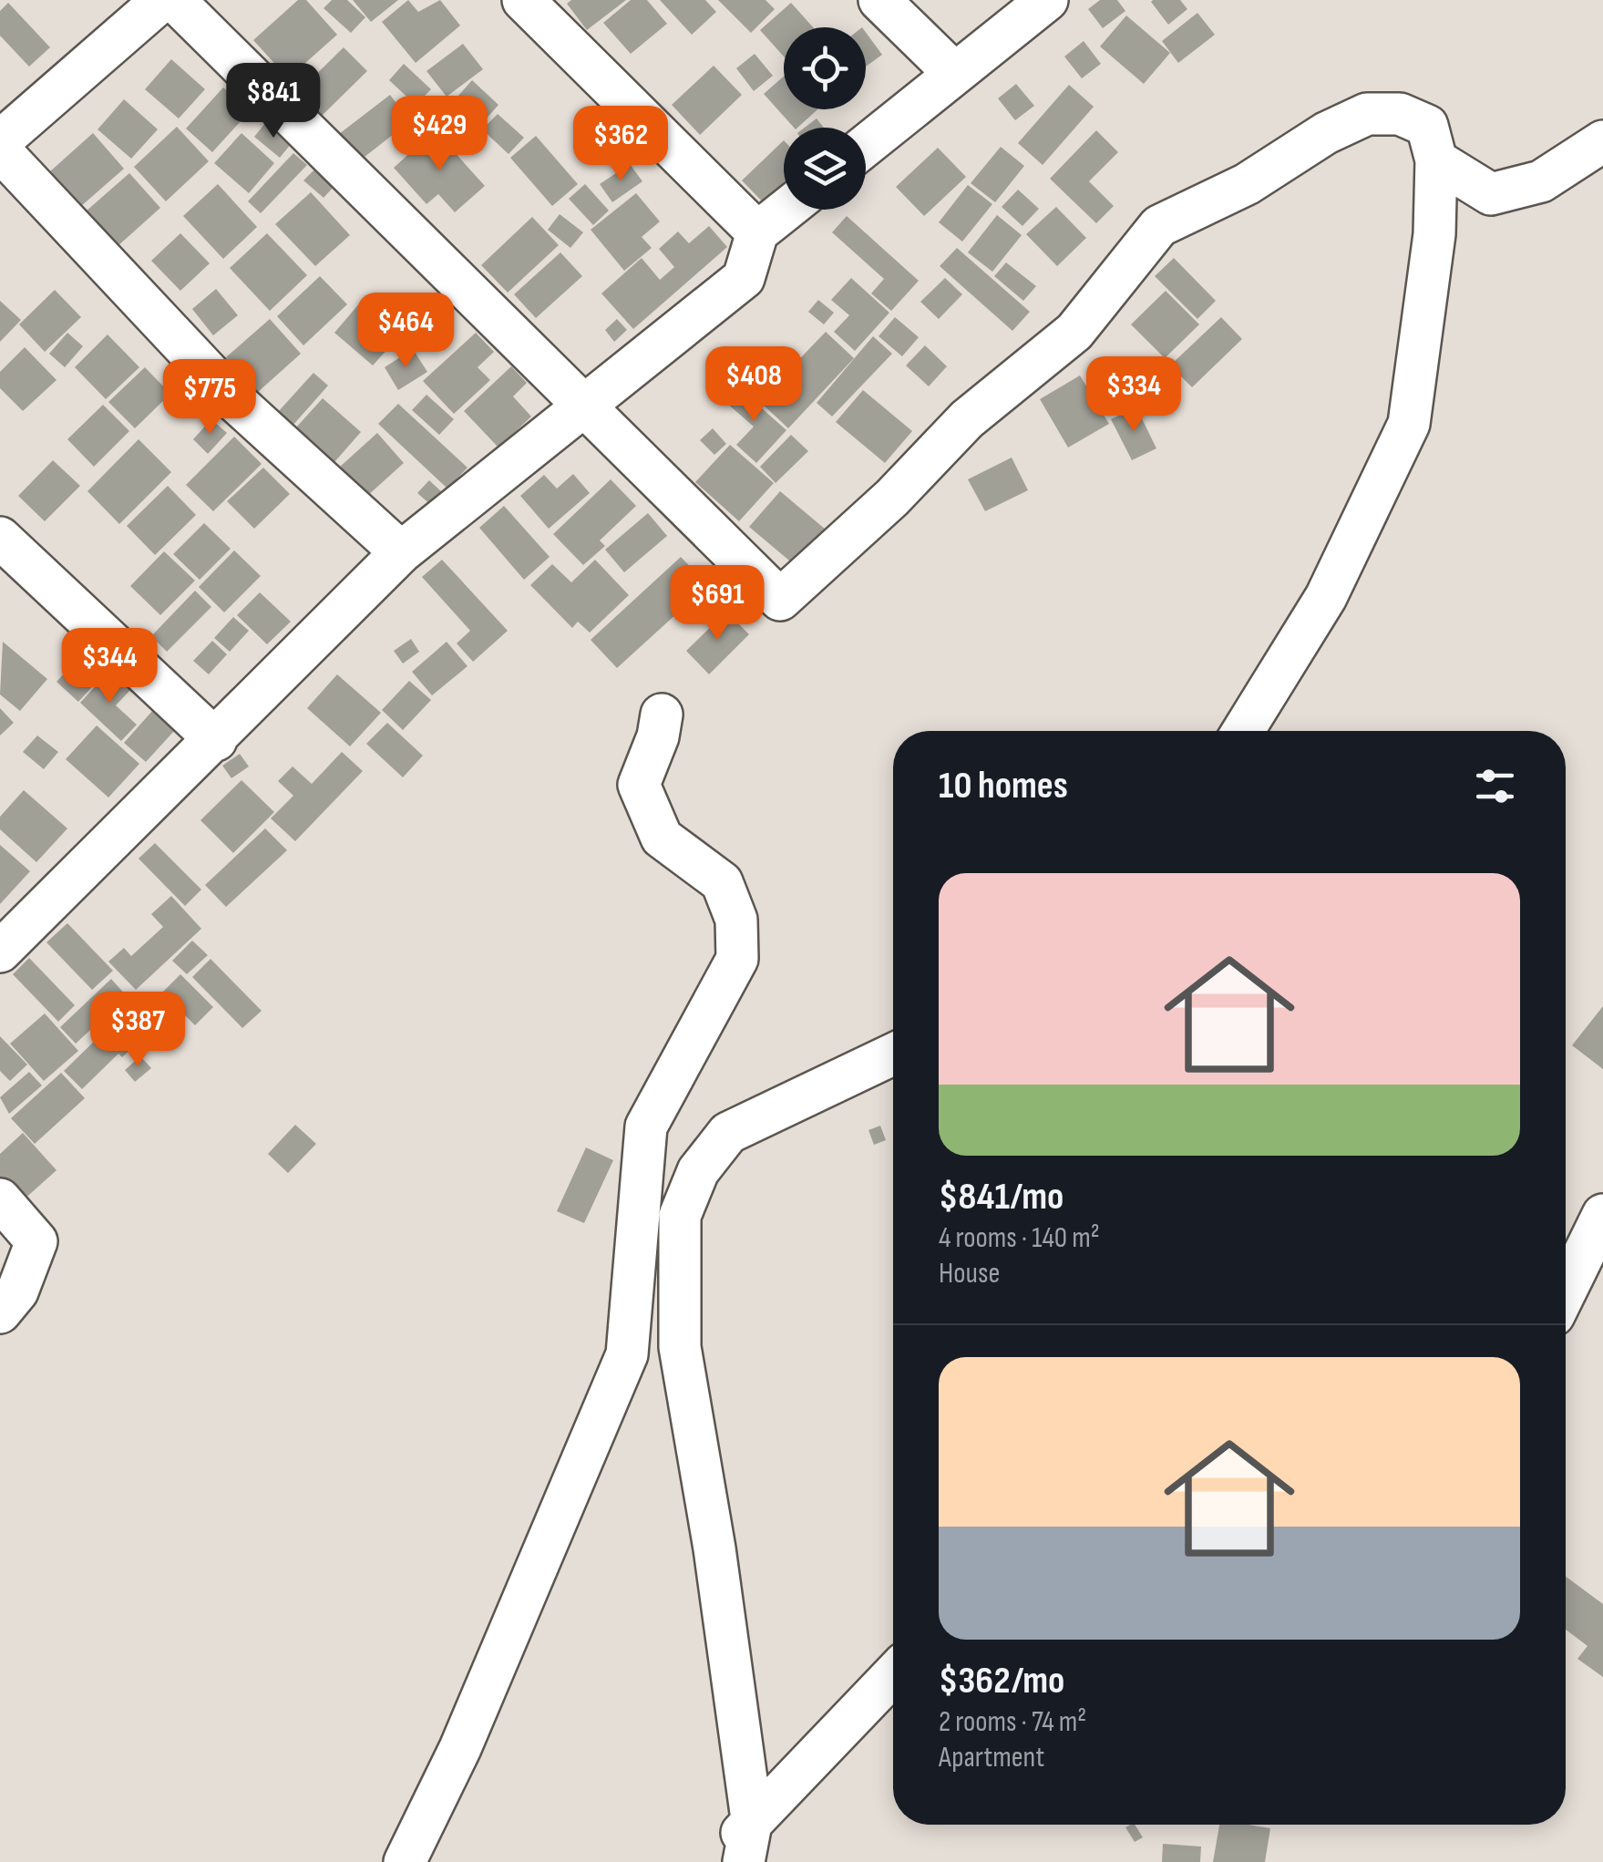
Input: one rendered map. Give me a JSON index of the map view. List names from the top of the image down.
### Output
{
  "page": {
    "price": [
      "$841",
      "$429",
      "$362",
      "$464",
      "$408",
      "$334",
      "$775",
      "$691",
      "$344",
      "$387"
    ],
    "heading": "10 homes",
    "list": [
      {
        "name": "$841/mo",
        "note": "4 rooms · 140 m² · House"
      },
      {
        "name": "$362/mo",
        "note": "2 rooms · 74 m² · Apartment"
      }
    ]
  }
}
